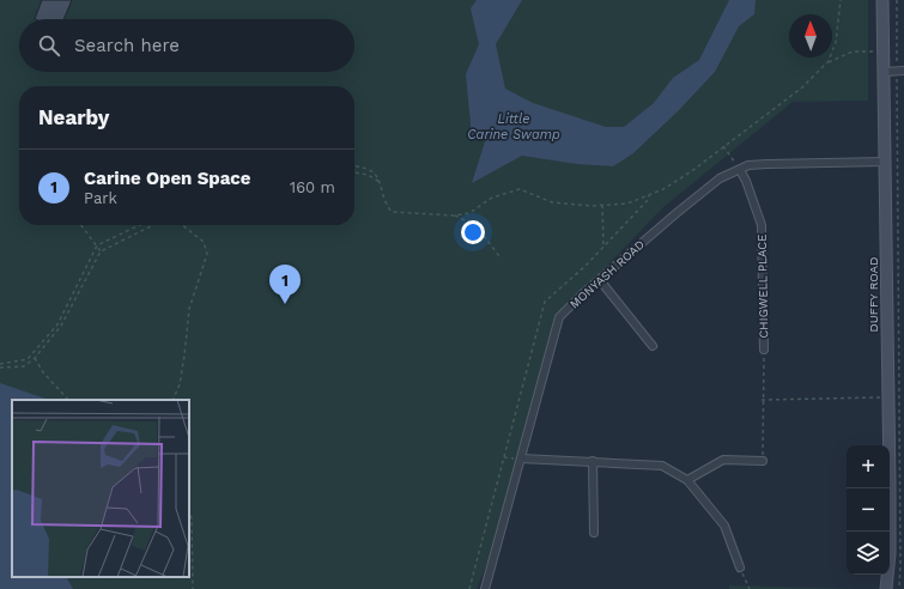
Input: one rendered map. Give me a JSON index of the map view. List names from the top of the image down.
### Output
{
  "streets": {
    "main road": ["DUFFY ROAD"],
    "street": ["MONYASH ROAD", "CHIGWELL PLACE"]
  },
  "crossings": [
    ["MONYASH ROAD", "CHIGWELL PLACE"],
    ["MONYASH ROAD", "DUFFY ROAD"]
  ],
  "water": ["Little Carine Swamp"],
  "north": "top",
  "page": {
    "search": "Search here",
    "heading": "Nearby",
    "list": [
      {
        "mark": "1",
        "name": "Carine Open Space",
        "note": "Park",
        "value": "160 m"
      }
    ],
    "pins": "1",
    "map_buttons": ["+", "−"]
  }
}
